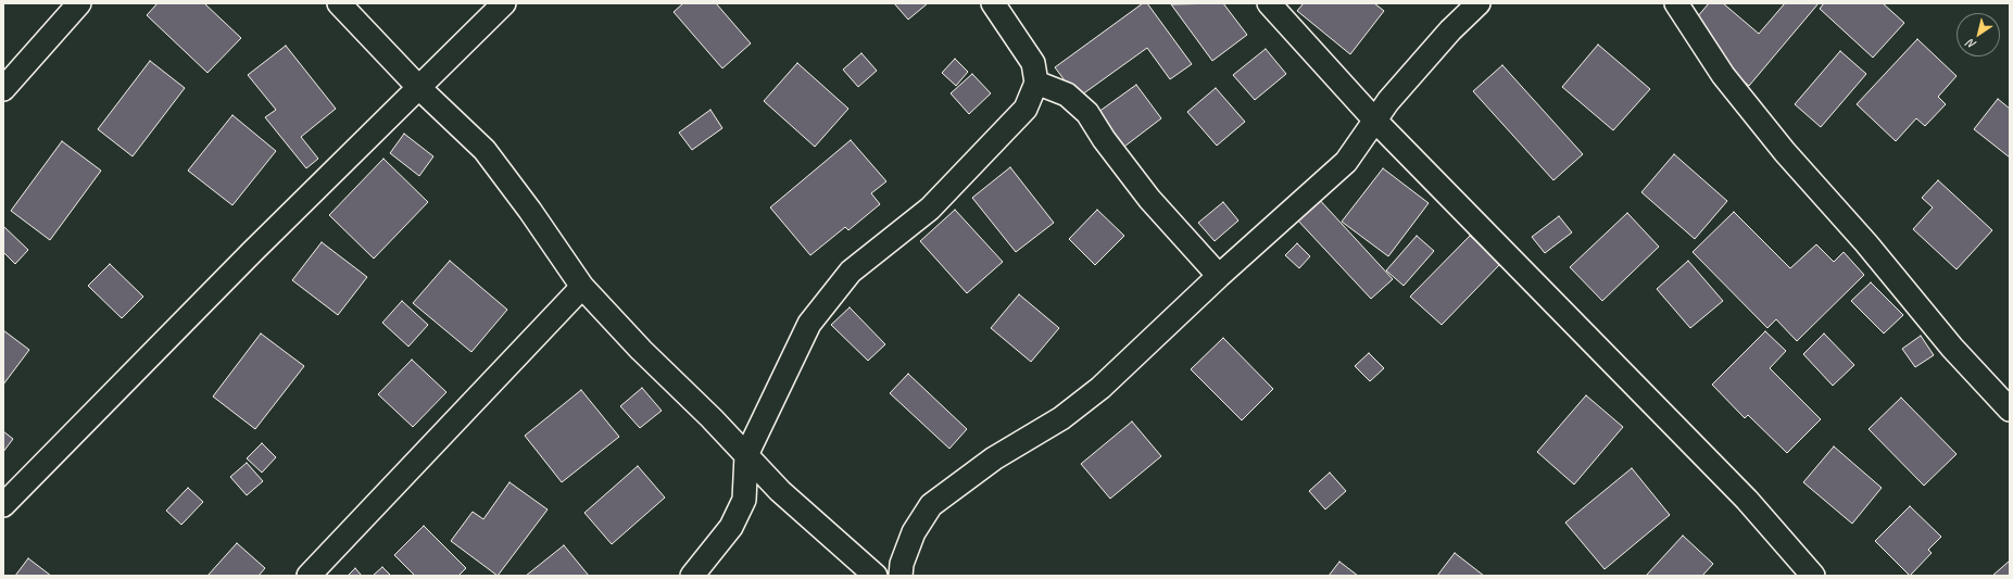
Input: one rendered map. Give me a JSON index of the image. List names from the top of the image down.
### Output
{
  "north": "bottom left"
}
